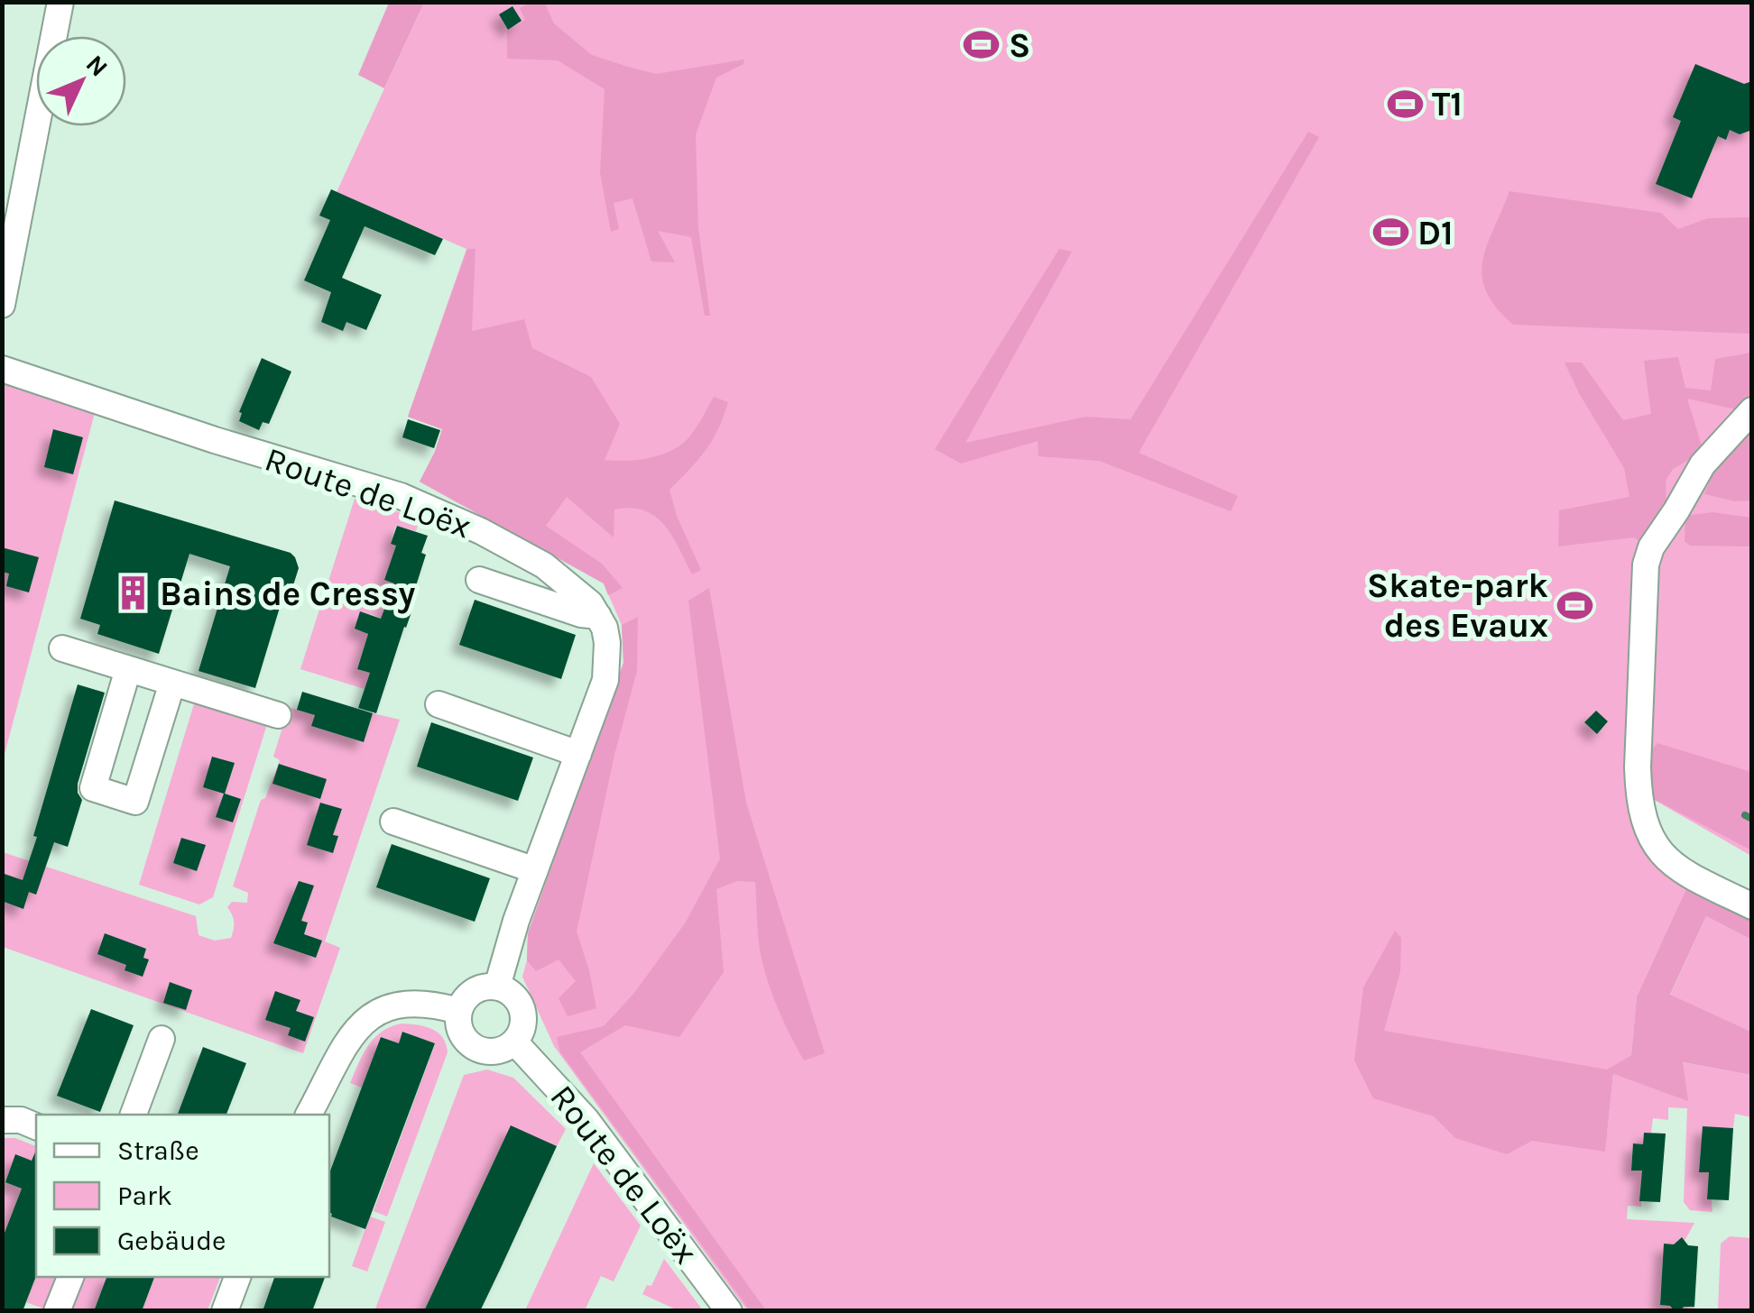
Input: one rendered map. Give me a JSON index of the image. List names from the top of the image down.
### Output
{
  "streets": {
    "street": ["Route de Loëx"]
  },
  "places": {
    "sports": [
      "S",
      "T1",
      "D1",
      "Skate-park des Evaux"
    ],
    "building": ["Bains de Cressy"]
  },
  "legend": ["Straße", "Park", "Gebäude"],
  "north": "top right"
}
